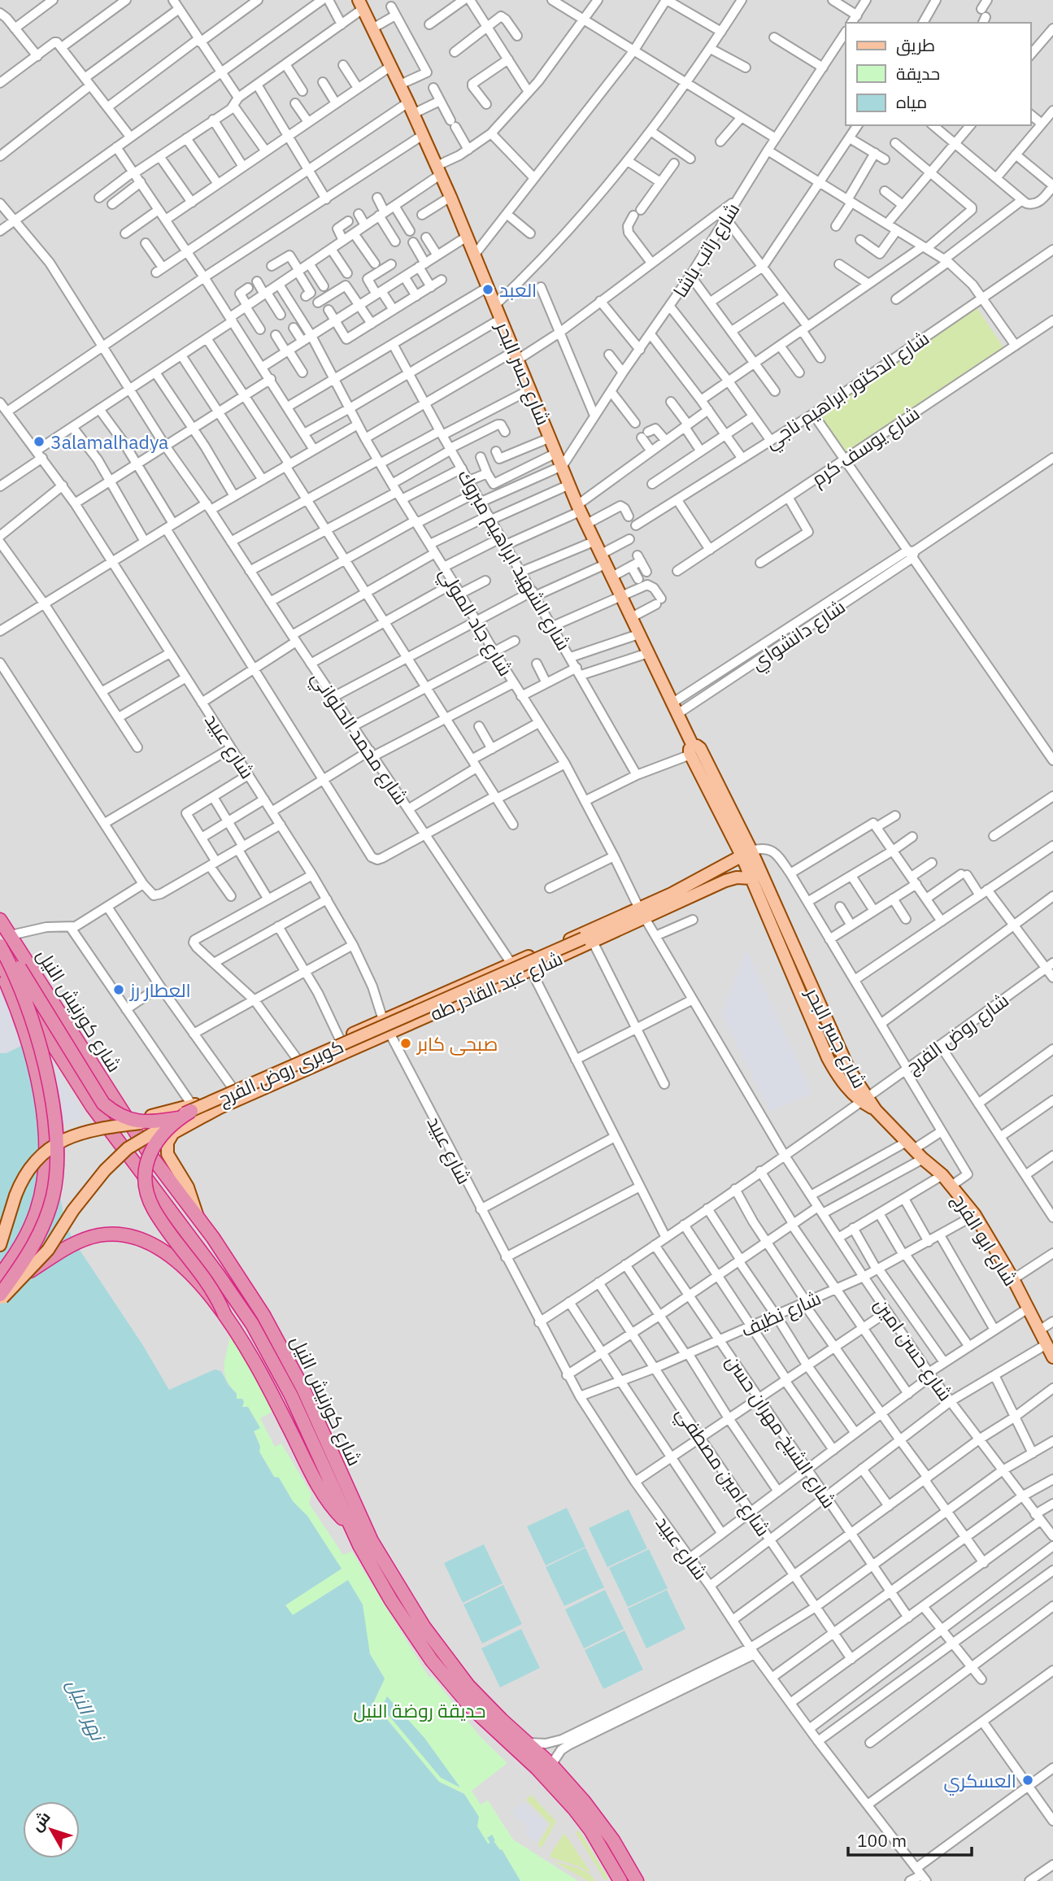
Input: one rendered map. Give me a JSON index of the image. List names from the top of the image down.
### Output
{
  "streets": {
    "highway": ["شارع كورنيش النيل"],
    "main road": [
      "شارع جسر البحر",
      "شارع عبد القادر طه",
      "كوبرى روض الفرج",
      "شارع ابو الفرج"
    ],
    "street": [
      "شارع راتب باشا",
      "شارع الدكتور ابراهيم ناجي",
      "شارع يوسف كرم",
      "شارع الشهيد ابراهيم مبروك",
      "شارع جاد المولي",
      "شارع دانشواي",
      "شارع محمد الحلواني",
      "شارع عبيد",
      "شارع روض الفرج",
      "شارع نظيف",
      "شارع حسن امين",
      "شارع الشيخ مهران حسن",
      "شارع امين مصطفي"
    ]
  },
  "crossings": [
    ["شارع راتب باشا", "شارع جسر البحر"],
    ["شارع جسر البحر", "شارع دانشواي"],
    ["شارع جسر البحر", "شارع عبد القادر طه"],
    ["شارع جسر البحر", "شارع روض الفرج"],
    ["شارع جسر البحر", "شارع ابو الفرج"],
    ["شارع جاد المولي", "شارع عبد القادر طه"],
    ["شارع جاد المولي", "شارع حسن امين"],
    ["شارع محمد الحلواني", "شارع عبد القادر طه"],
    ["شارع عبيد", "شارع عبد القادر طه"],
    ["شارع عبيد", "شارع روض الفرج"],
    ["شارع عبيد", "شارع نظيف"],
    ["شارع عبد القادر طه", "شارع كورنيش النيل"],
    ["شارع عبد القادر طه", "كوبرى روض الفرج"],
    ["شارع روض الفرج", "شارع حسن امين"],
    ["شارع روض الفرج", "شارع الشيخ مهران حسن"],
    ["شارع روض الفرج", "شارع امين مصطفي"],
    ["شارع ابو الفرج", "شارع نظيف"],
    ["شارع نظيف", "شارع حسن امين"],
    ["شارع نظيف", "شارع الشيخ مهران حسن"],
    ["شارع نظيف", "شارع امين مصطفي"]
  ],
  "water": ["نهر النيل"],
  "parks": ["حديقة روضة النيل"],
  "places": [
    "العبد",
    "3alamalhadya",
    "العطار رز",
    "صبحى كابر",
    "العسكري"
  ],
  "legend": ["طريق", "حديقة", "مياه"],
  "scale_bar": "100 m",
  "north": "top left"
}
